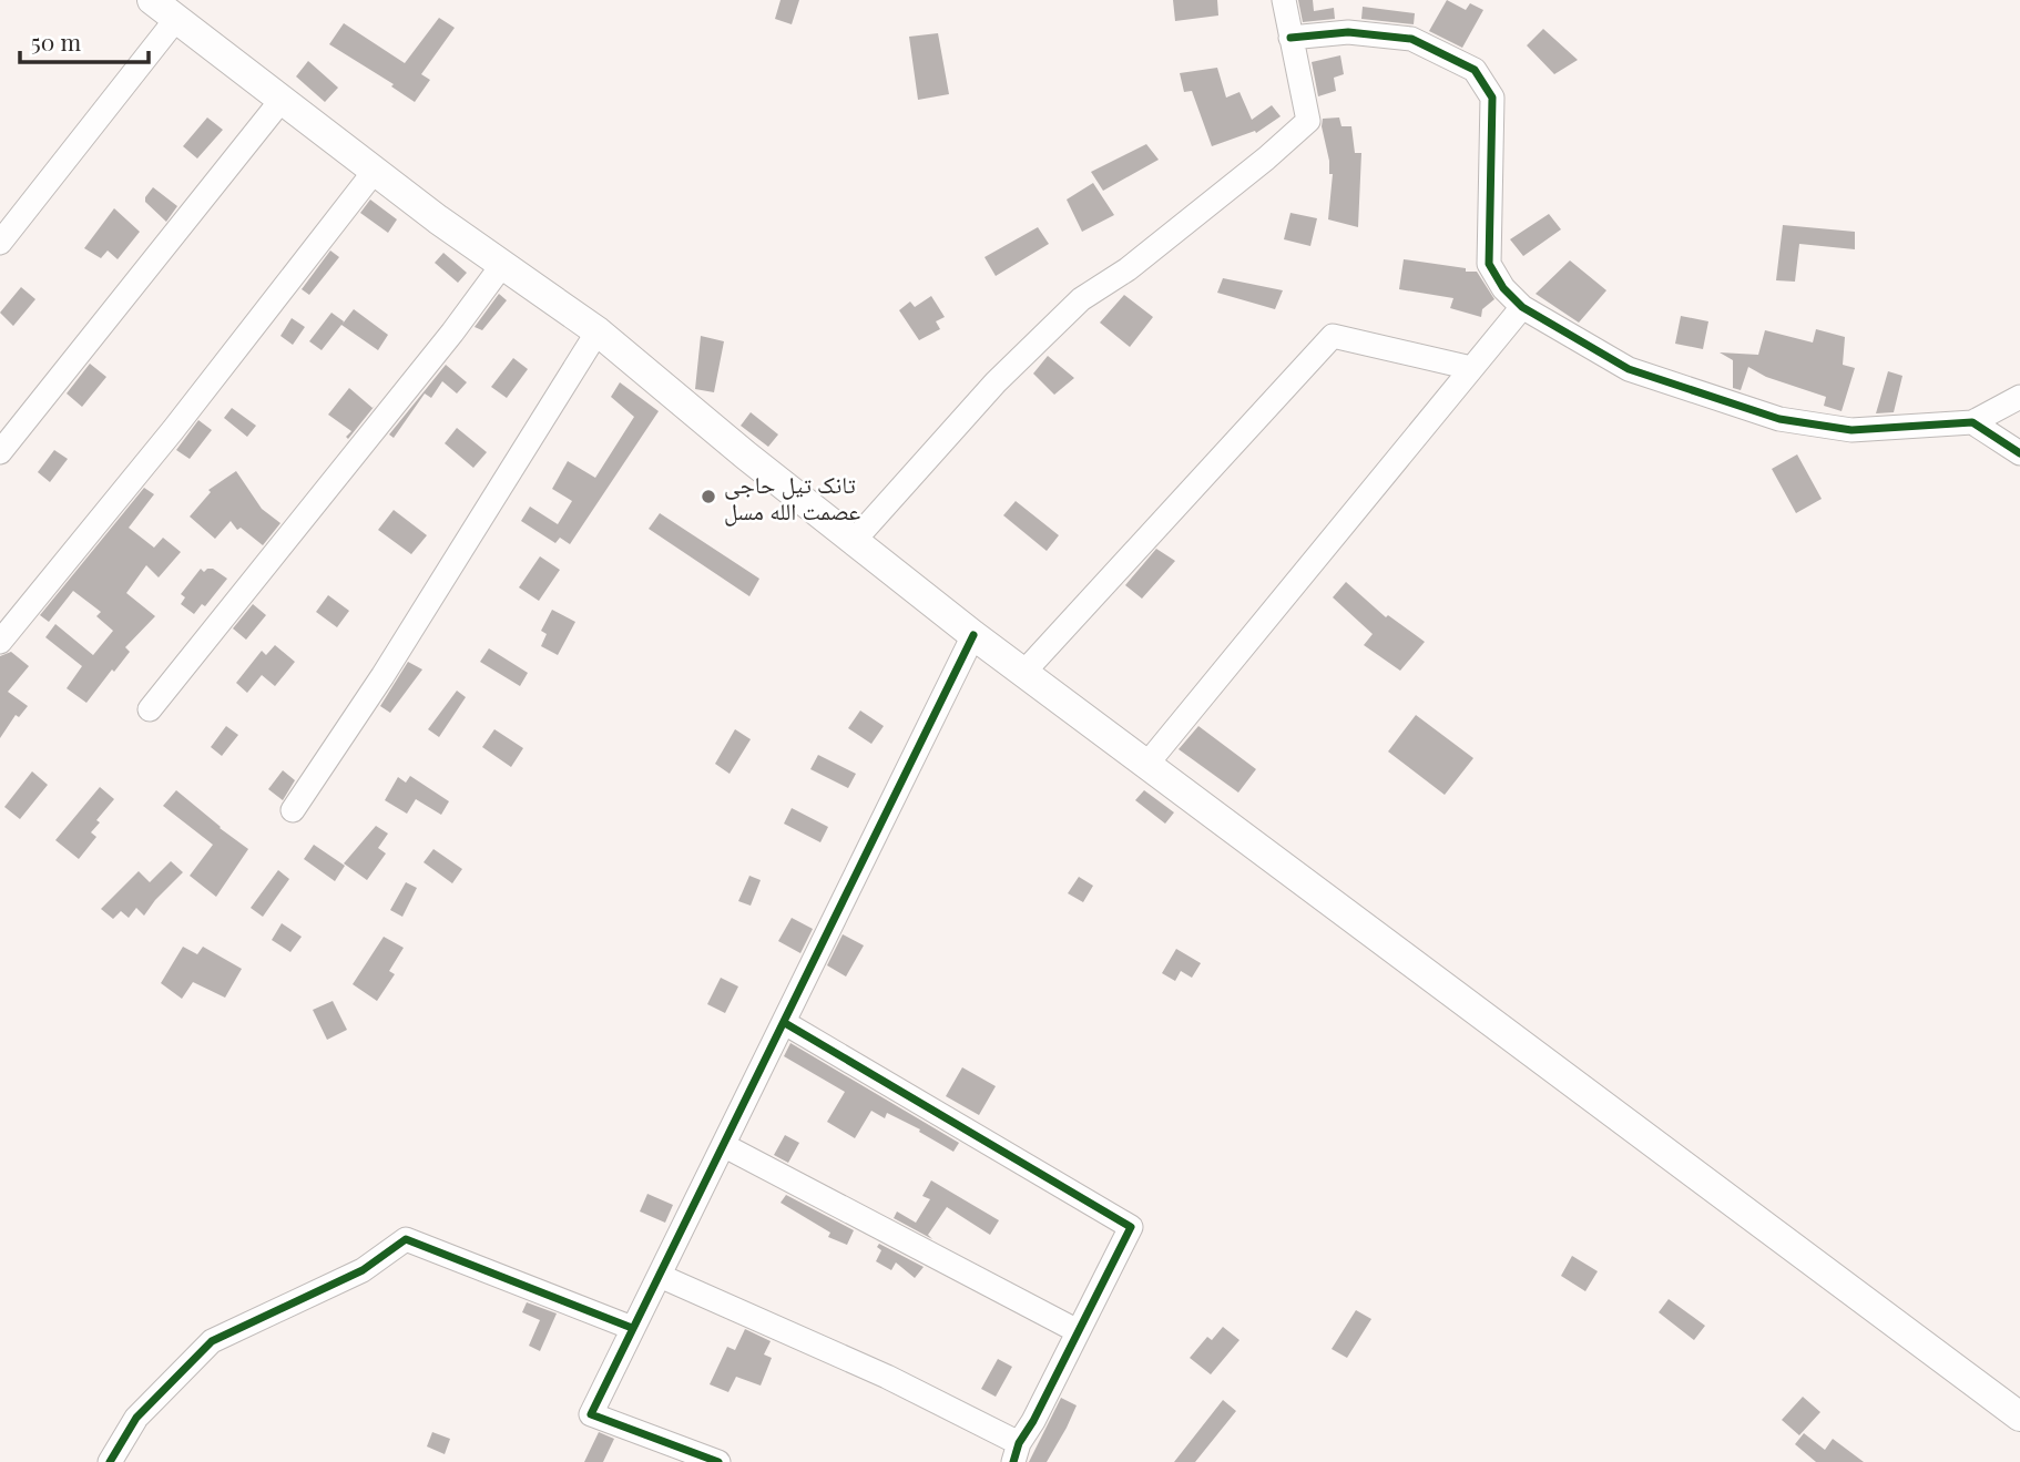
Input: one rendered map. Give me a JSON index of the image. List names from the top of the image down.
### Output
{
  "places": ["تانک تیل حاجی عصمت الله مسل"],
  "scale_bar": "50 m"
}
